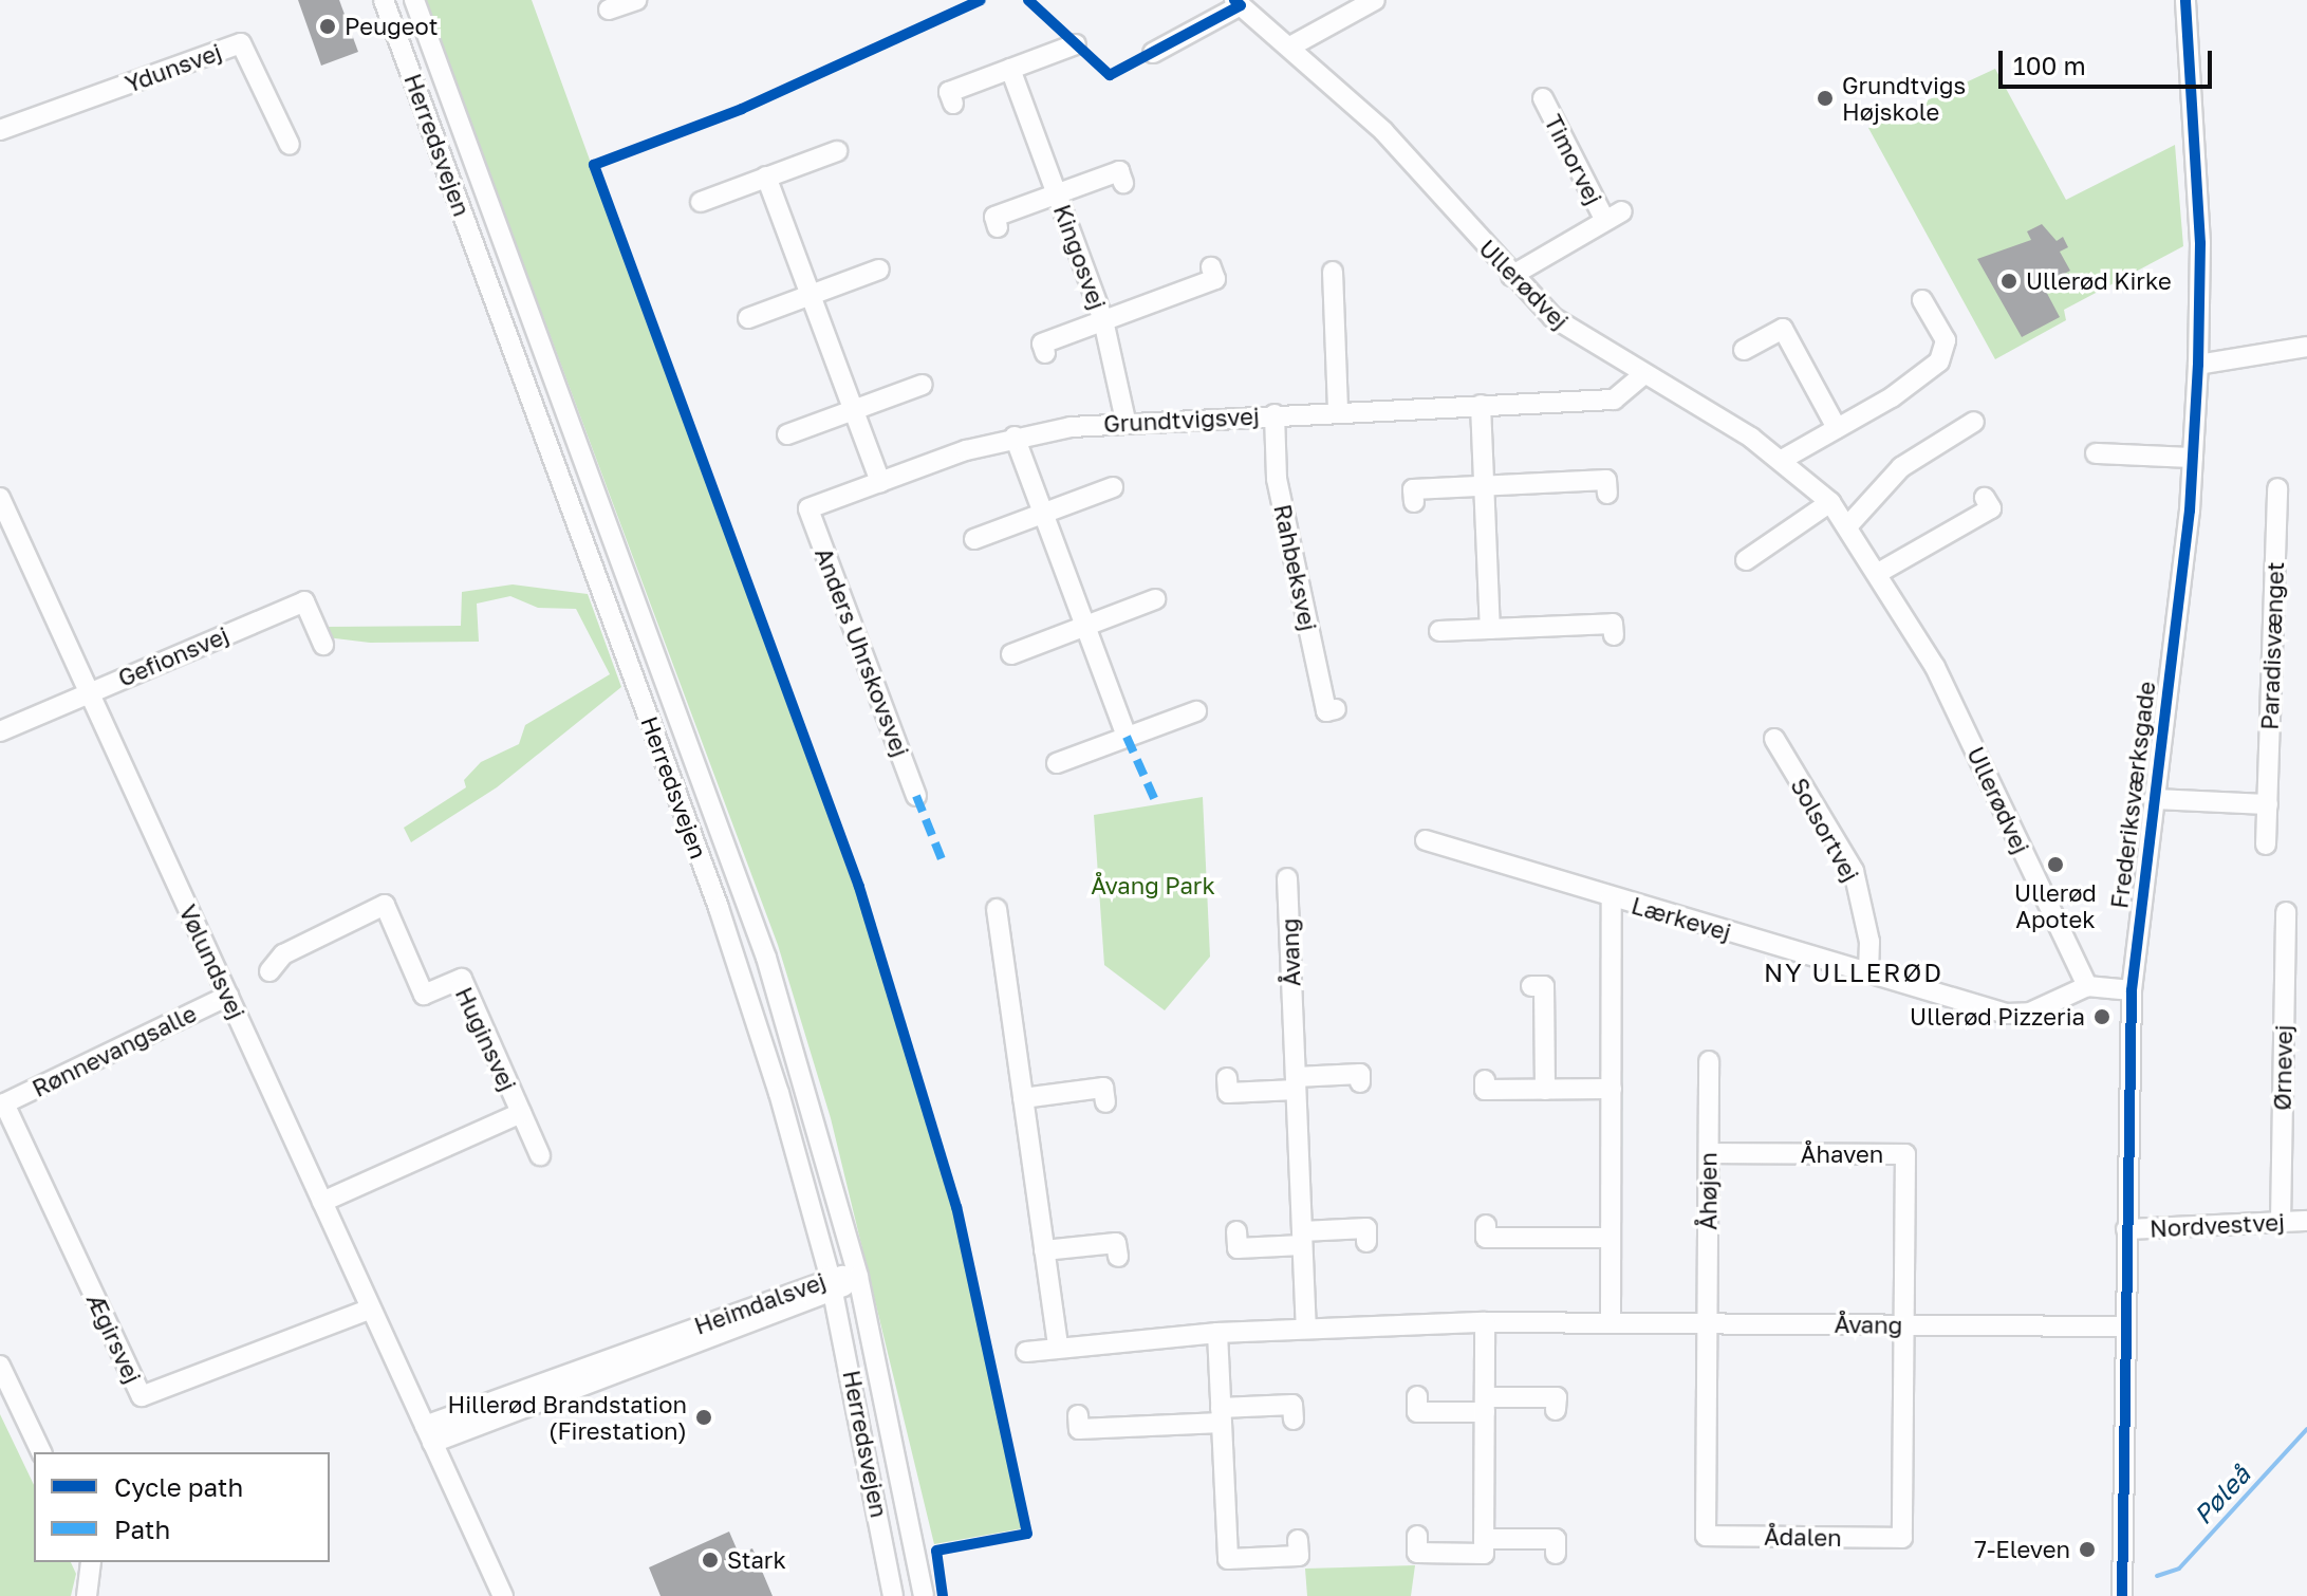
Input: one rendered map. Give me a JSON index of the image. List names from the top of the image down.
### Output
{
  "streets": {
    "street": [
      "Ydunsvej",
      "Herredsvejen",
      "Timorvej",
      "Kingosvej",
      "Ullerødvej",
      "Grundtvigsvej",
      "Rahbeksvej",
      "Paradisvænget",
      "Anders Uhrskovsvej",
      "Gefionsvej",
      "Frederiksværksgade",
      "Solsortvej",
      "Lærkevej",
      "Åvang",
      "Vølundsvej",
      "Huginsvej",
      "Rønnevangsalle",
      "Ørnevej",
      "Åhaven",
      "Åhøjen",
      "Nordvestvej",
      "Heimdalsvej",
      "Ægirsvej",
      "Ådalen"
    ]
  },
  "crossings": [
    ["Herredsvejen", "Heimdalsvej"],
    ["Timorvej", "Ullerødvej"],
    ["Kingosvej", "Grundtvigsvej"],
    ["Ullerødvej", "Grundtvigsvej"],
    ["Ullerødvej", "Lærkevej"],
    ["Grundtvigsvej", "Rahbeksvej"],
    ["Grundtvigsvej", "Anders Uhrskovsvej"],
    ["Gefionsvej", "Vølundsvej"],
    ["Frederiksværksgade", "Åvang"],
    ["Frederiksværksgade", "Nordvestvej"],
    ["Solsortvej", "Lærkevej"],
    ["Åvang", "Åhaven"],
    ["Åvang", "Åhøjen"],
    ["Åvang", "Ådalen"],
    ["Vølundsvej", "Huginsvej"],
    ["Vølundsvej", "Rønnevangsalle"],
    ["Vølundsvej", "Heimdalsvej"],
    ["Vølundsvej", "Ægirsvej"],
    ["Rønnevangsalle", "Ægirsvej"],
    ["Ørnevej", "Nordvestvej"],
    ["Åhaven", "Åhøjen"],
    ["Åhaven", "Ådalen"],
    ["Åhøjen", "Ådalen"]
  ],
  "districts": ["NY ULLERØD"],
  "water": ["Pøleå"],
  "parks": ["Åvang Park"],
  "places": [
    "Peugeot",
    "Grundtvigs Højskole",
    "Ullerød Kirke",
    "Ullerød Apotek",
    "Ullerød Pizzeria",
    "Hillerød Brandstation (Firestation)",
    "7-Eleven",
    "Stark"
  ],
  "legend": ["Cycle path", "Path"],
  "scale_bar": "100 m"
}
